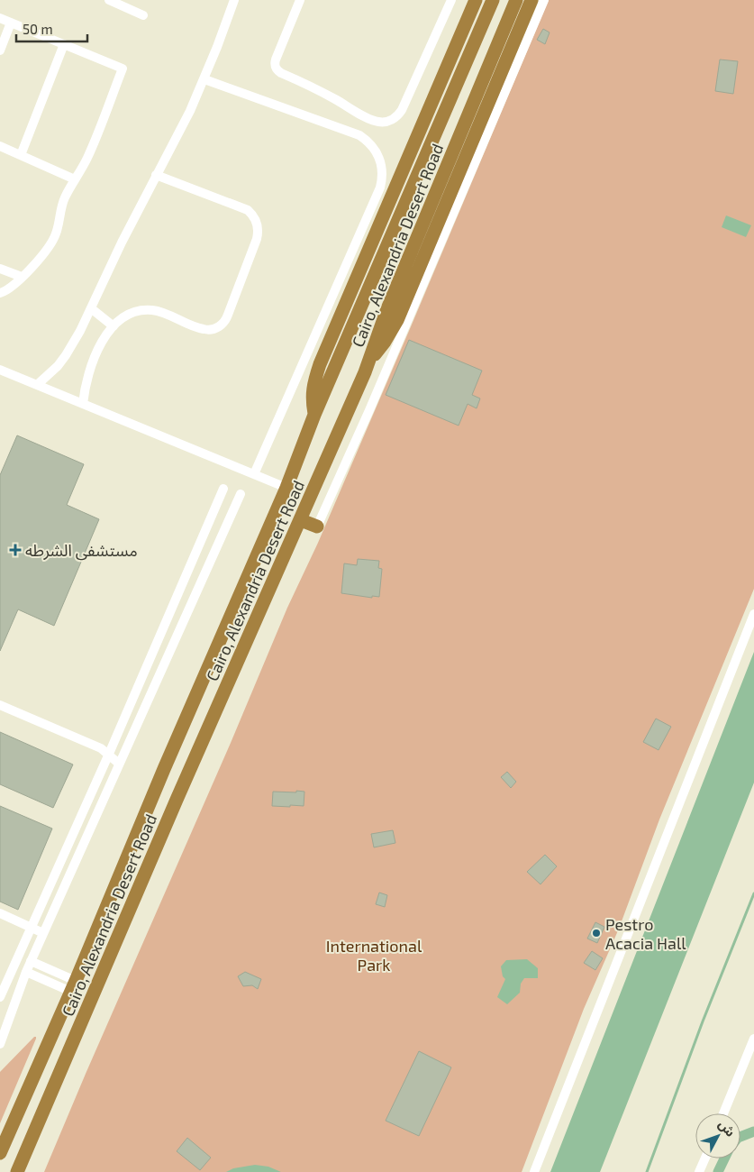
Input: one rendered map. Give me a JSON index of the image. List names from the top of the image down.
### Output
{
  "streets": {
    "highway": ["Cairo, Alexandria Desert Road"]
  },
  "parks": ["International Park"],
  "places": {
    "health": ["مستشفى الشرطه"],
    "other": ["Pestro Acacia Hall"]
  },
  "scale_bar": "50 m",
  "north": "top right"
}
